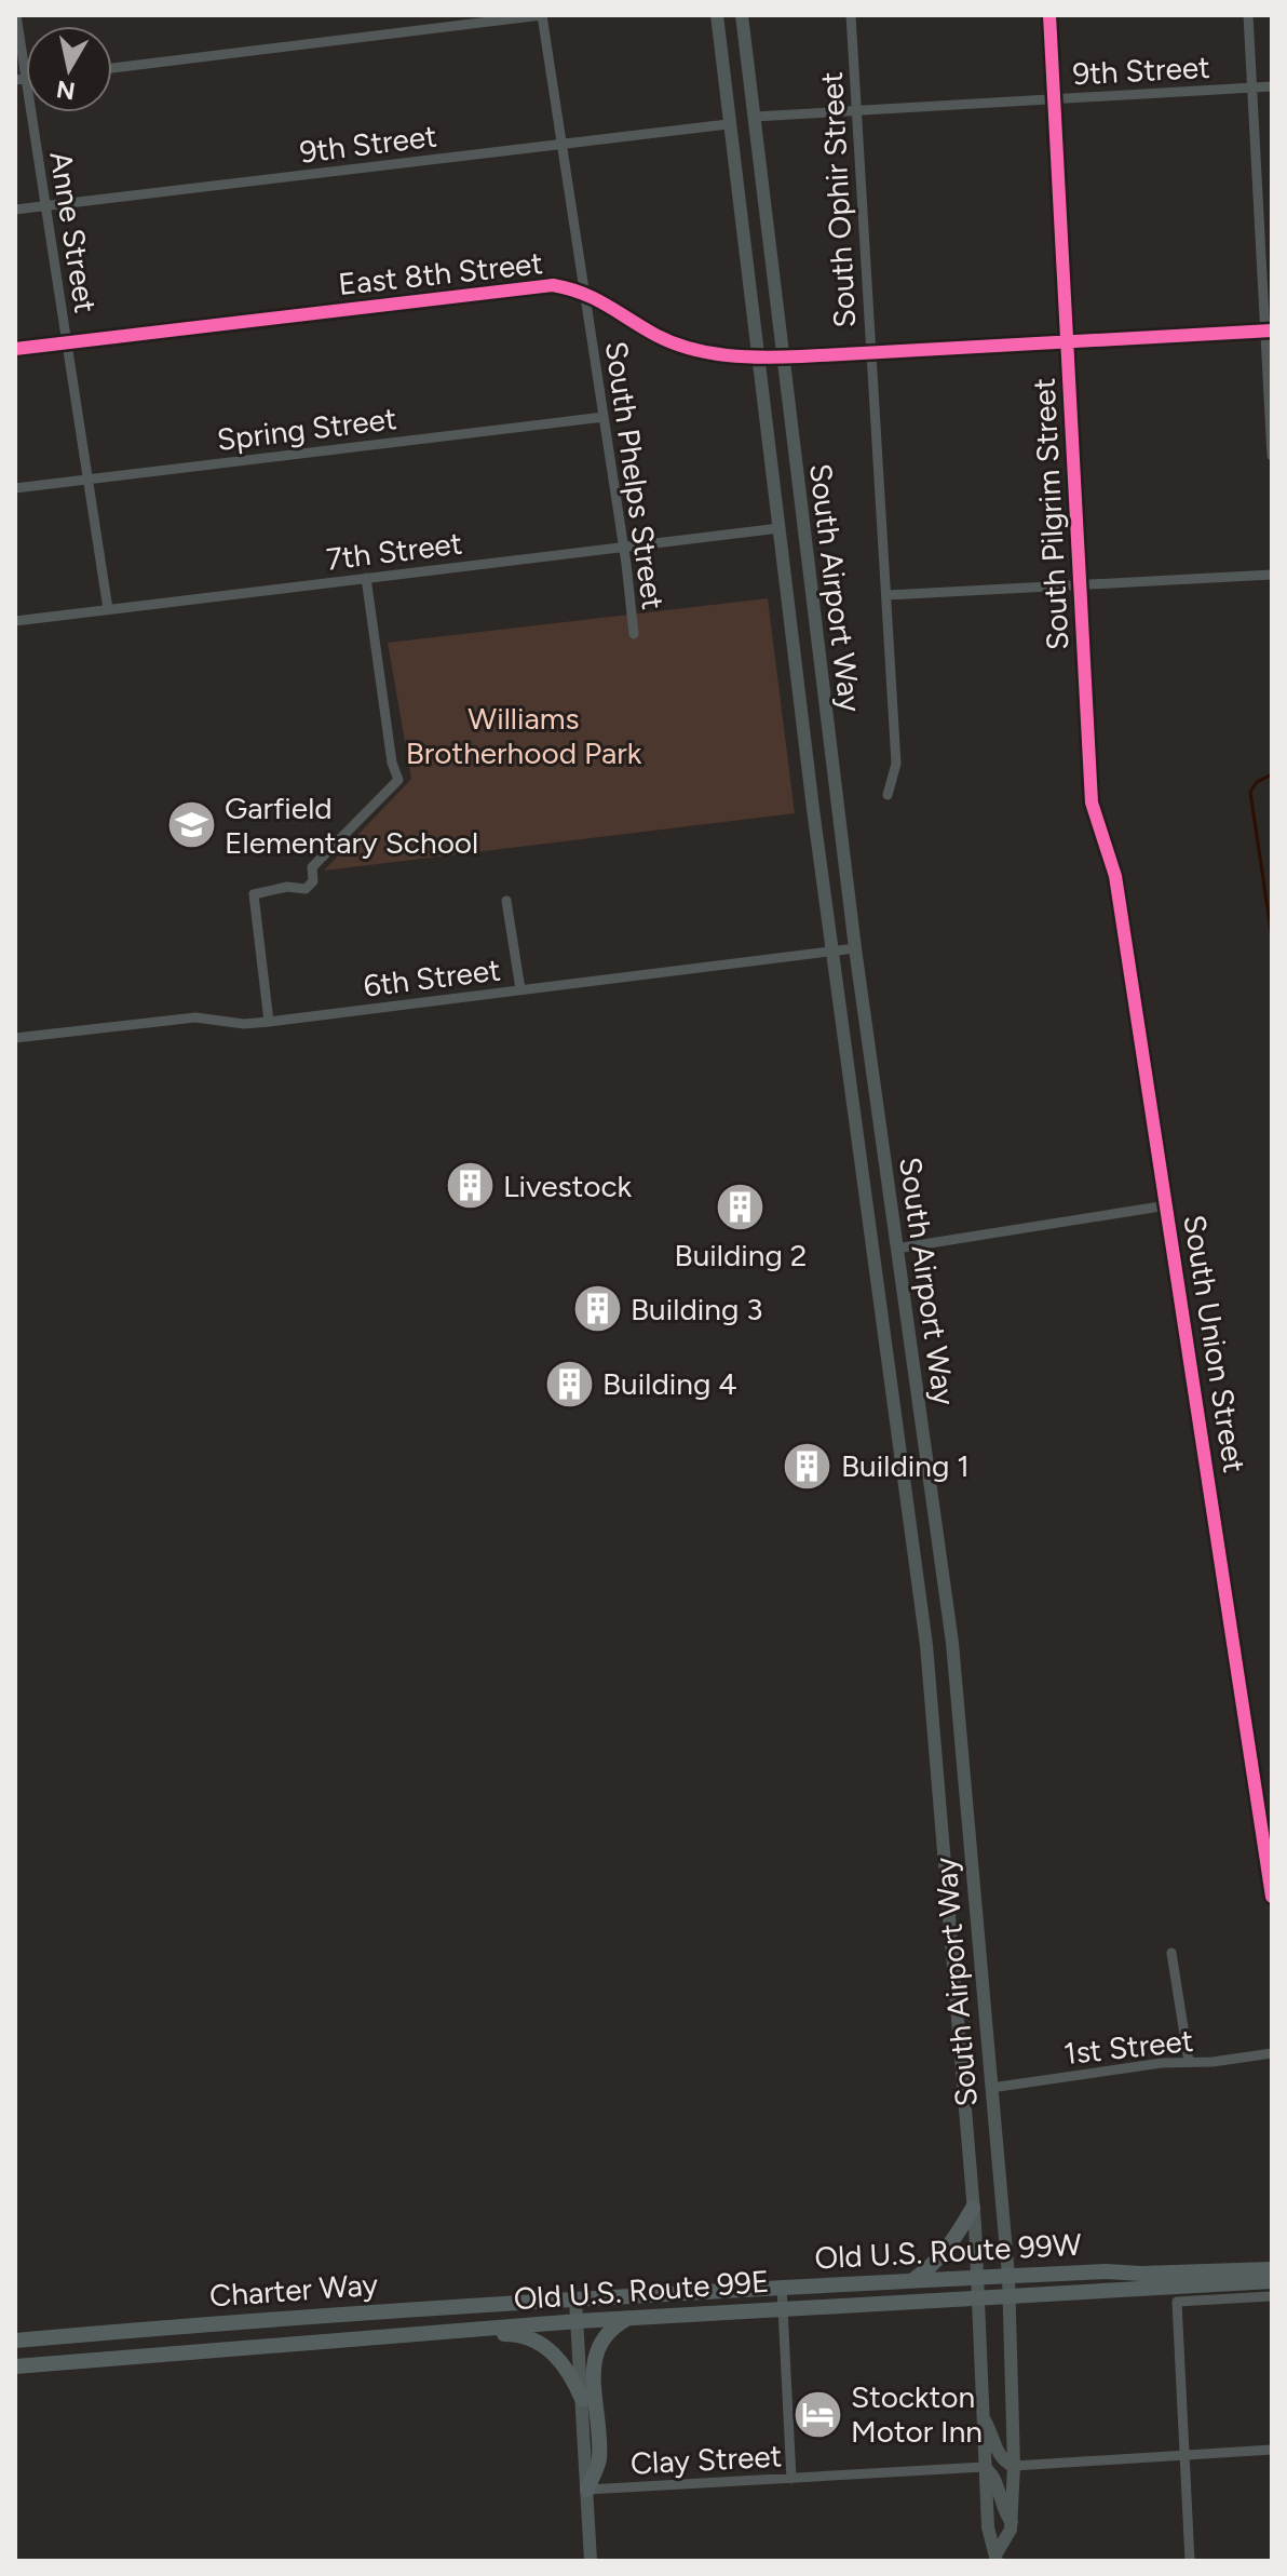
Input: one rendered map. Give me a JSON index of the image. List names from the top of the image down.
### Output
{
  "streets": {
    "main road": [
      "East 8th Street",
      "South Airport Way",
      "Old U.S. Route 99W",
      "Charter Way",
      "Old U.S. Route 99E"
    ],
    "street": [
      "9th Street",
      "South Ophir Street",
      "Anne Street",
      "Spring Street",
      "South Phelps Street",
      "South Pilgrim Street",
      "7th Street",
      "6th Street",
      "South Union Street",
      "1st Street",
      "Clay Street"
    ]
  },
  "crossings": [
    ["9th Street", "South Ophir Street"],
    ["9th Street", "Anne Street"],
    ["9th Street", "South Phelps Street"],
    ["9th Street", "South Pilgrim Street"],
    ["9th Street", "South Airport Way"],
    ["South Ophir Street", "East 8th Street"],
    ["Anne Street", "East 8th Street"],
    ["Anne Street", "Spring Street"],
    ["Anne Street", "7th Street"],
    ["East 8th Street", "South Phelps Street"],
    ["East 8th Street", "South Pilgrim Street"],
    ["East 8th Street", "South Airport Way"],
    ["Spring Street", "South Phelps Street"],
    ["South Phelps Street", "7th Street"],
    ["South Pilgrim Street", "South Union Street"],
    ["7th Street", "South Airport Way"],
    ["South Airport Way", "6th Street"],
    ["South Airport Way", "1st Street"],
    ["South Airport Way", "Old U.S. Route 99W"],
    ["South Airport Way", "Old U.S. Route 99E"],
    ["South Airport Way", "Clay Street"],
    ["Old U.S. Route 99W", "Charter Way"]
  ],
  "parks": ["Williams Brotherhood Park"],
  "places": {
    "school or university": ["Garfield Elementary School"],
    "building": [
      "Livestock",
      "Building 2",
      "Building 3",
      "Building 4",
      "Building 1"
    ],
    "hotel": ["Stockton Motor Inn"]
  },
  "north": "bottom"
}
